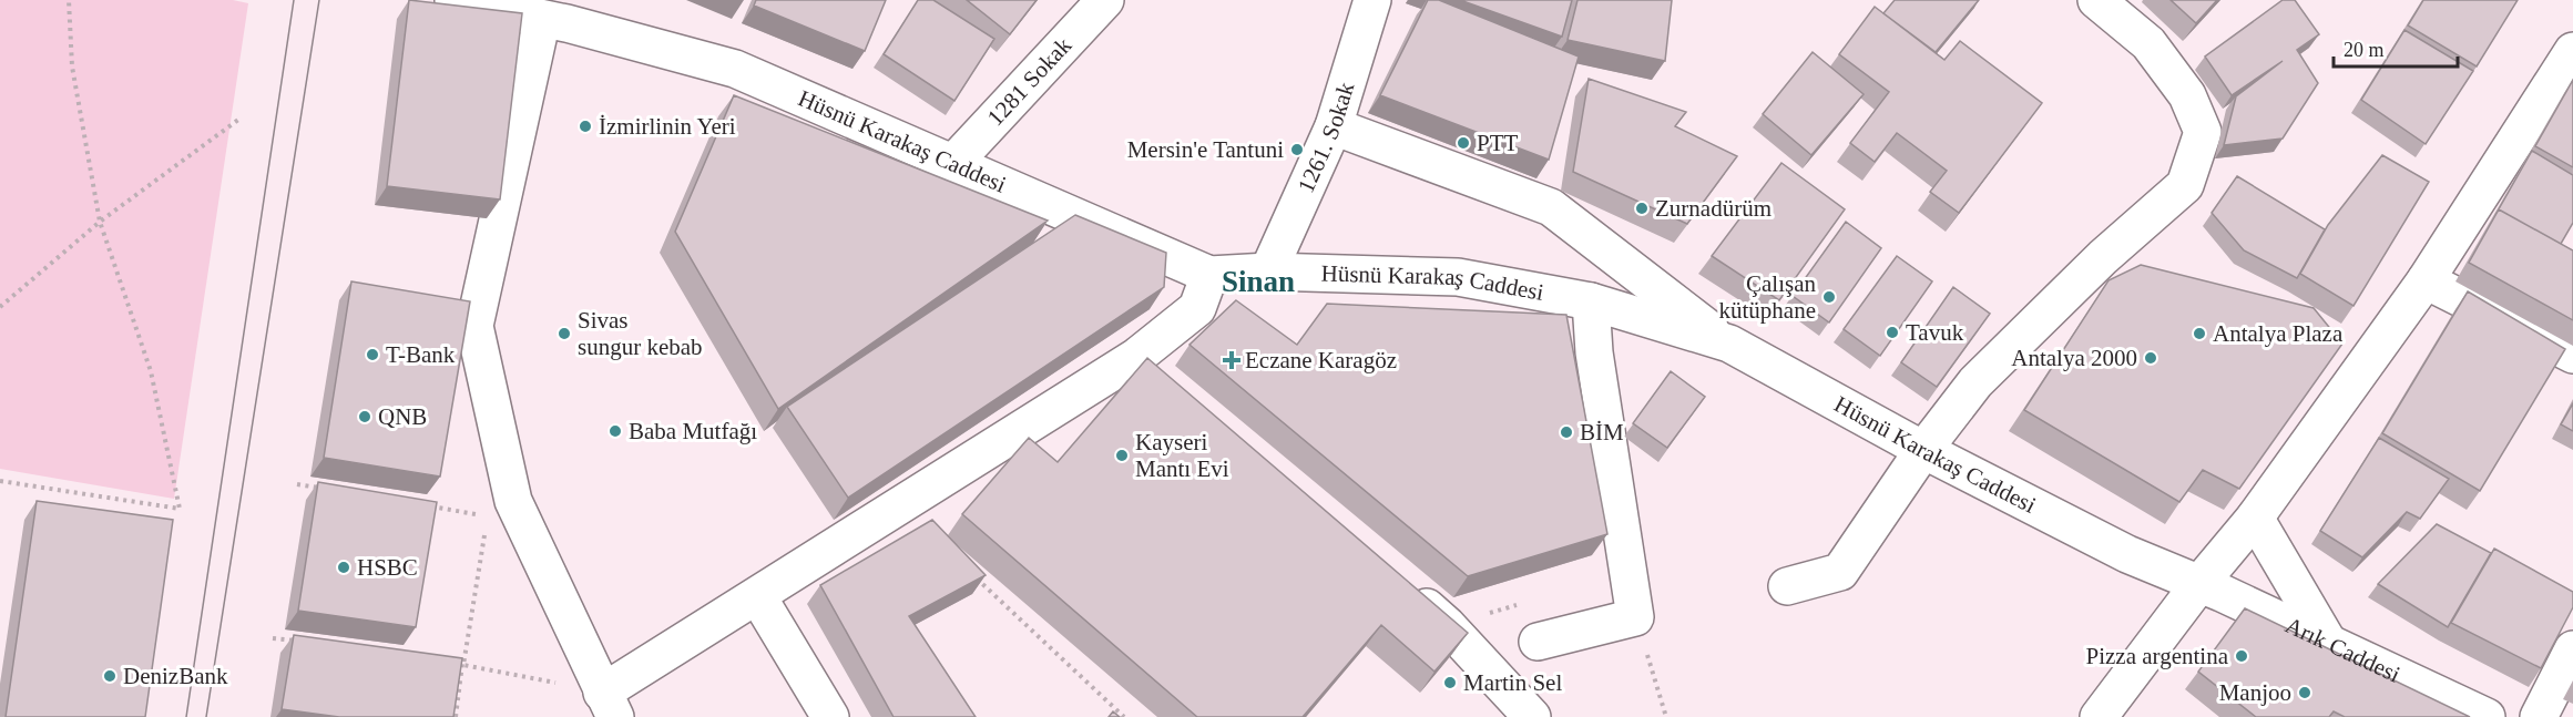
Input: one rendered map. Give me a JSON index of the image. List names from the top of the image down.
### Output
{
  "streets": {
    "street": [
      "1281 Sokak",
      "1261. Sokak",
      "Hüsnü Karakaş Caddesi",
      "Arık Caddesi"
    ]
  },
  "crossings": [
    ["1281 Sokak", "Hüsnü Karakaş Caddesi"],
    ["1261. Sokak", "Hüsnü Karakaş Caddesi"],
    ["Hüsnü Karakaş Caddesi", "Arık Caddesi"]
  ],
  "districts": ["Sinan"],
  "places": {
    "other": [
      "İzmirlinin Yeri",
      "PTT",
      "Mersin'e Tantuni",
      "Zurnadürüm",
      "Çalışan kütüphane",
      "Tavuk",
      "Sivas sungur kebab",
      "Antalya Plaza",
      "T-Bank",
      "Antalya 2000",
      "QNB",
      "Baba Mutfağı",
      "BİM",
      "Kayseri Mantı Evi",
      "HSBC",
      "Pizza argentina",
      "DenizBank",
      "Martin Sel",
      "Manjoo"
    ],
    "health": ["Eczane Karagöz"]
  },
  "scale_bar": "20 m"
}
